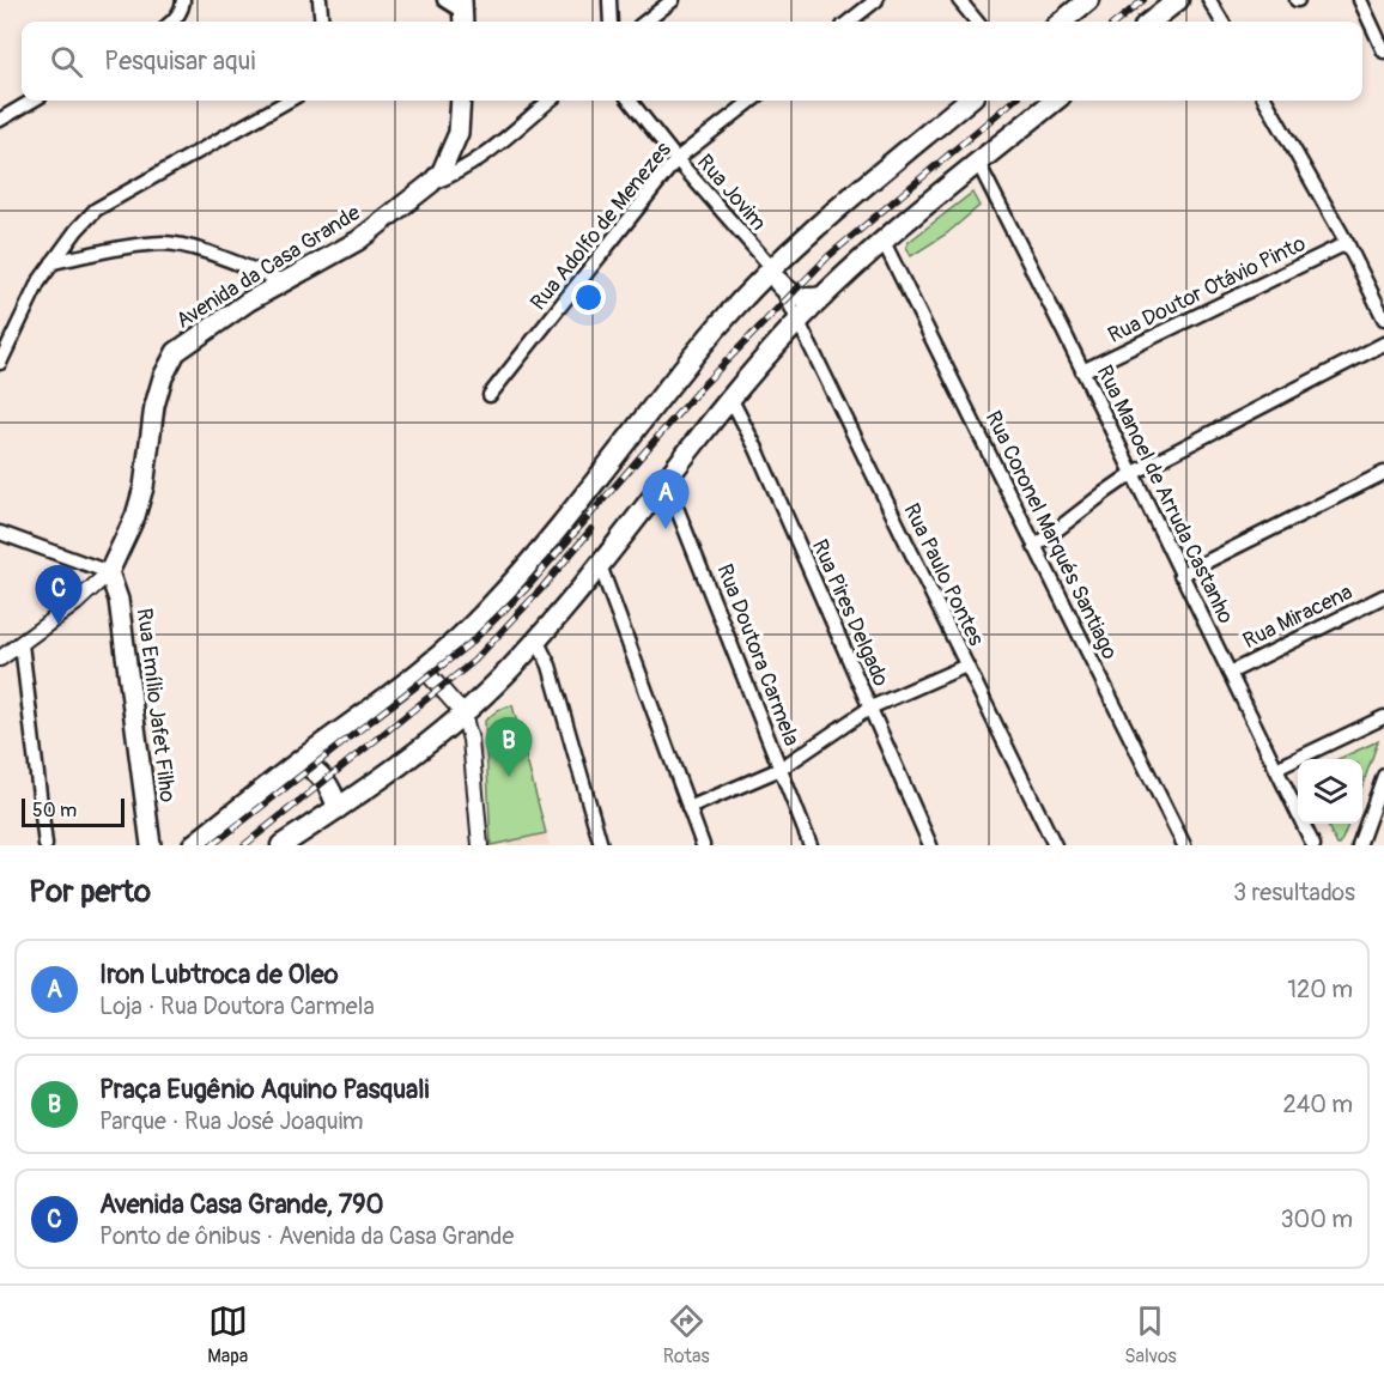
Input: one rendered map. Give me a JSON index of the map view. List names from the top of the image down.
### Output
{
  "streets": {
    "main road": ["Avenida da Casa Grande", "Rua Emílio Jafet Filho"],
    "street": [
      "Rua Jovim",
      "Rua Adolfo de Menezes",
      "Rua Doutor Otávio Pinto",
      "Rua Manoel de Arruda Castanho",
      "Rua Coronel Marqués Santiago",
      "Rua Paulo Pontes",
      "Rua Pires Delgado",
      "Rua Miracena",
      "Rua Doutora Carmela"
    ]
  },
  "crossings": [
    ["Rua Jovim", "Rua Adolfo de Menezes"],
    ["Rua Jovim", "Rua Paulo Pontes"],
    ["Avenida da Casa Grande", "Rua Emílio Jafet Filho"],
    ["Rua Doutor Otávio Pinto", "Rua Manoel de Arruda Castanho"],
    ["Rua Manoel de Arruda Castanho", "Rua Miracena"]
  ],
  "scale_bar": "50 m",
  "page": {
    "search": "Pesquisar aqui",
    "pins": ["A", "C", "B"],
    "scale": "50 m",
    "heading": ["Por perto", "3 resultados"],
    "list": [
      {
        "mark": "A",
        "name": "Iron Lubtroca de Oleo",
        "note": "Loja · Rua Doutora Carmela",
        "value": "120 m"
      },
      {
        "mark": "B",
        "name": "Praça Eugênio Aquino Pasquali",
        "note": "Parque · Rua José Joaquim",
        "value": "240 m"
      },
      {
        "mark": "C",
        "name": "Avenida Casa Grande, 790",
        "note": "Ponto de ônibus · Avenida da Casa Grande",
        "value": "300 m"
      }
    ],
    "nav": ["Mapa", "Rotas", "Salvos"]
  }
}
